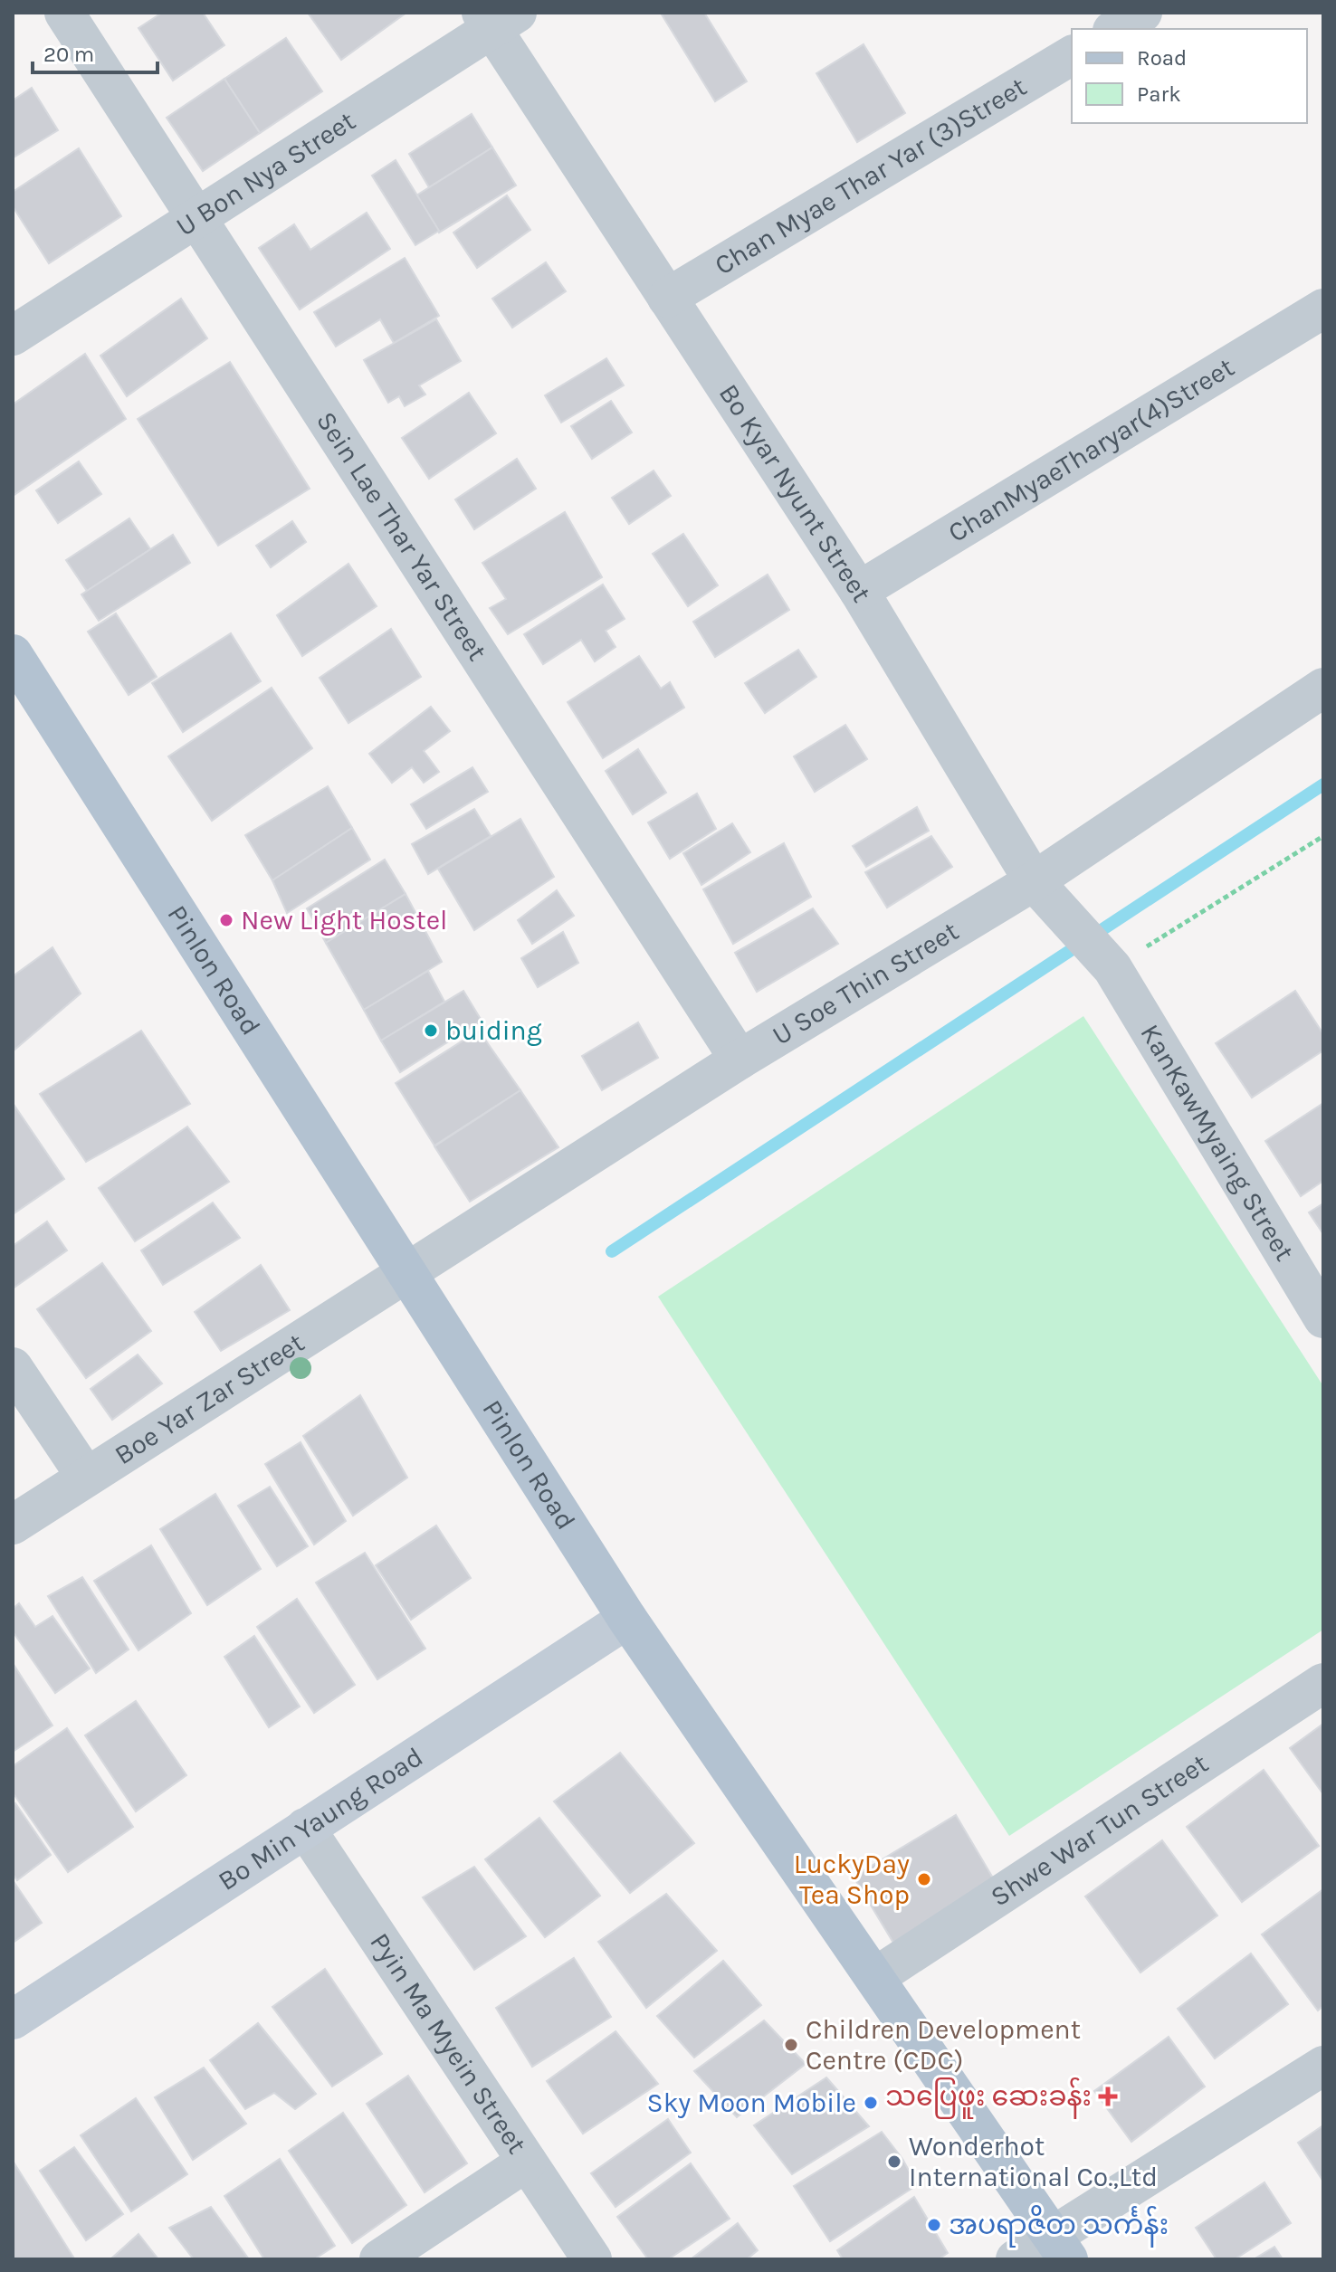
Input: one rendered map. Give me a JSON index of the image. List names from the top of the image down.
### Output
{
  "streets": {
    "main road": ["Pinlon Road"],
    "street": [
      "U Bon Nya Street",
      "Chan Myae Thar Yar (3)Street",
      "ChanMyaeTharyar(4)Street",
      "Bo Kyar Nyunt Street",
      "Sein Lae Thar Yar Street",
      "U Soe Thin Street",
      "KanKawMyaing Street",
      "Boe Yar Zar Street",
      "Bo Min Yaung Road",
      "Shwe War Tun Street",
      "Pyin Ma Myein Street"
    ]
  },
  "crossings": [
    ["U Bon Nya Street", "Bo Kyar Nyunt Street"],
    ["U Bon Nya Street", "Sein Lae Thar Yar Street"],
    ["Chan Myae Thar Yar (3)Street", "Bo Kyar Nyunt Street"],
    ["ChanMyaeTharyar(4)Street", "Bo Kyar Nyunt Street"],
    ["Bo Kyar Nyunt Street", "U Soe Thin Street"],
    ["Bo Kyar Nyunt Street", "KanKawMyaing Street"],
    ["Sein Lae Thar Yar Street", "U Soe Thin Street"],
    ["Pinlon Road", "U Soe Thin Street"],
    ["Pinlon Road", "Boe Yar Zar Street"],
    ["Pinlon Road", "Bo Min Yaung Road"],
    ["Pinlon Road", "Shwe War Tun Street"],
    ["U Soe Thin Street", "Boe Yar Zar Street"],
    ["Bo Min Yaung Road", "Pyin Ma Myein Street"]
  ],
  "places": {
    "other": [
      "New Light Hostel",
      "buiding",
      "LuckyDay Tea Shop",
      "Children Development Centre (CDC)",
      "Sky Moon Mobile",
      "Wonderhot International Co.,Ltd",
      "အပရာဇိတ သင်္ကန်း"
    ],
    "health": ["သပြေဖူး ဆေးခန်း"]
  },
  "legend": ["Road", "Park"],
  "scale_bar": "20 m"
}
